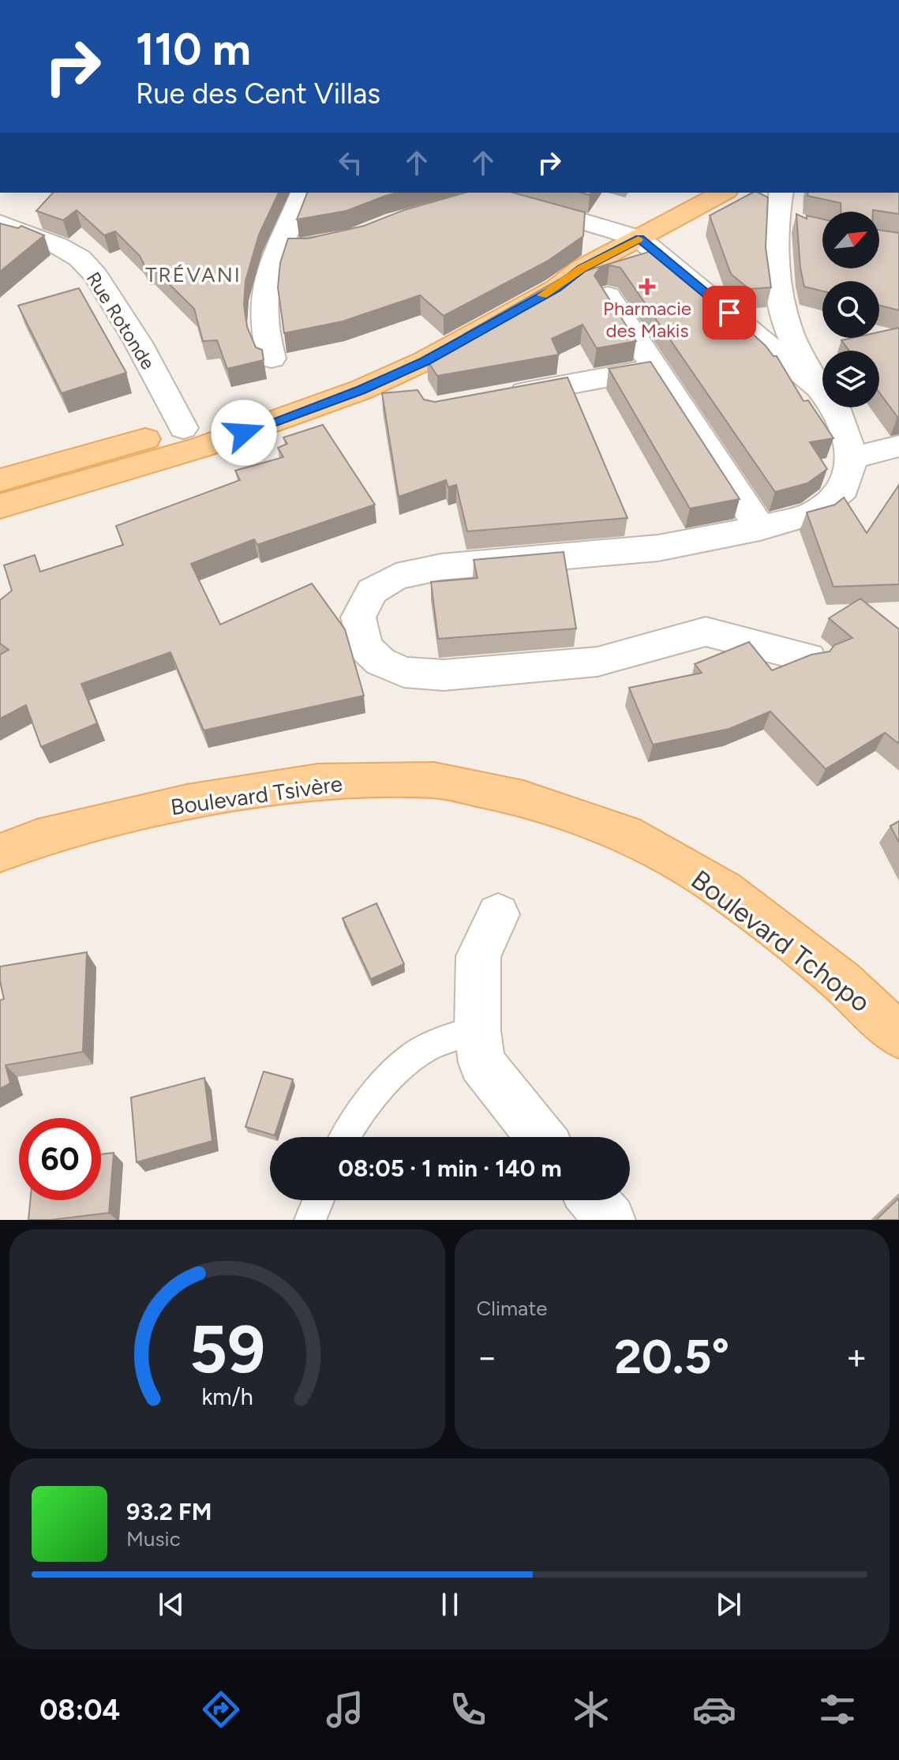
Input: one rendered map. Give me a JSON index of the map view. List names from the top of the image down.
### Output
{
  "streets": {
    "main road": ["Boulevard Tsivère", "Boulevard Tchopo"],
    "street": ["Rue Rotonde"]
  },
  "crossings": [
    ["Boulevard Tsivère", "Boulevard Tchopo"]
  ],
  "districts": ["TRÉVANI"],
  "places": {
    "health": ["Pharmacie des Makis"]
  },
  "north": "top right",
  "page": {
    "turn": ["110 m", "Rue des Cent Villas"],
    "limit": "60",
    "trip": "08:05 · 1 min · 140 m",
    "tile": "Climate",
    "heat": ["−", "20.5°", "+"],
    "song": ["93.2 FM", "Music"],
    "tabs": "08:04",
    "gauge": ["59", "km/h"]
  }
}
